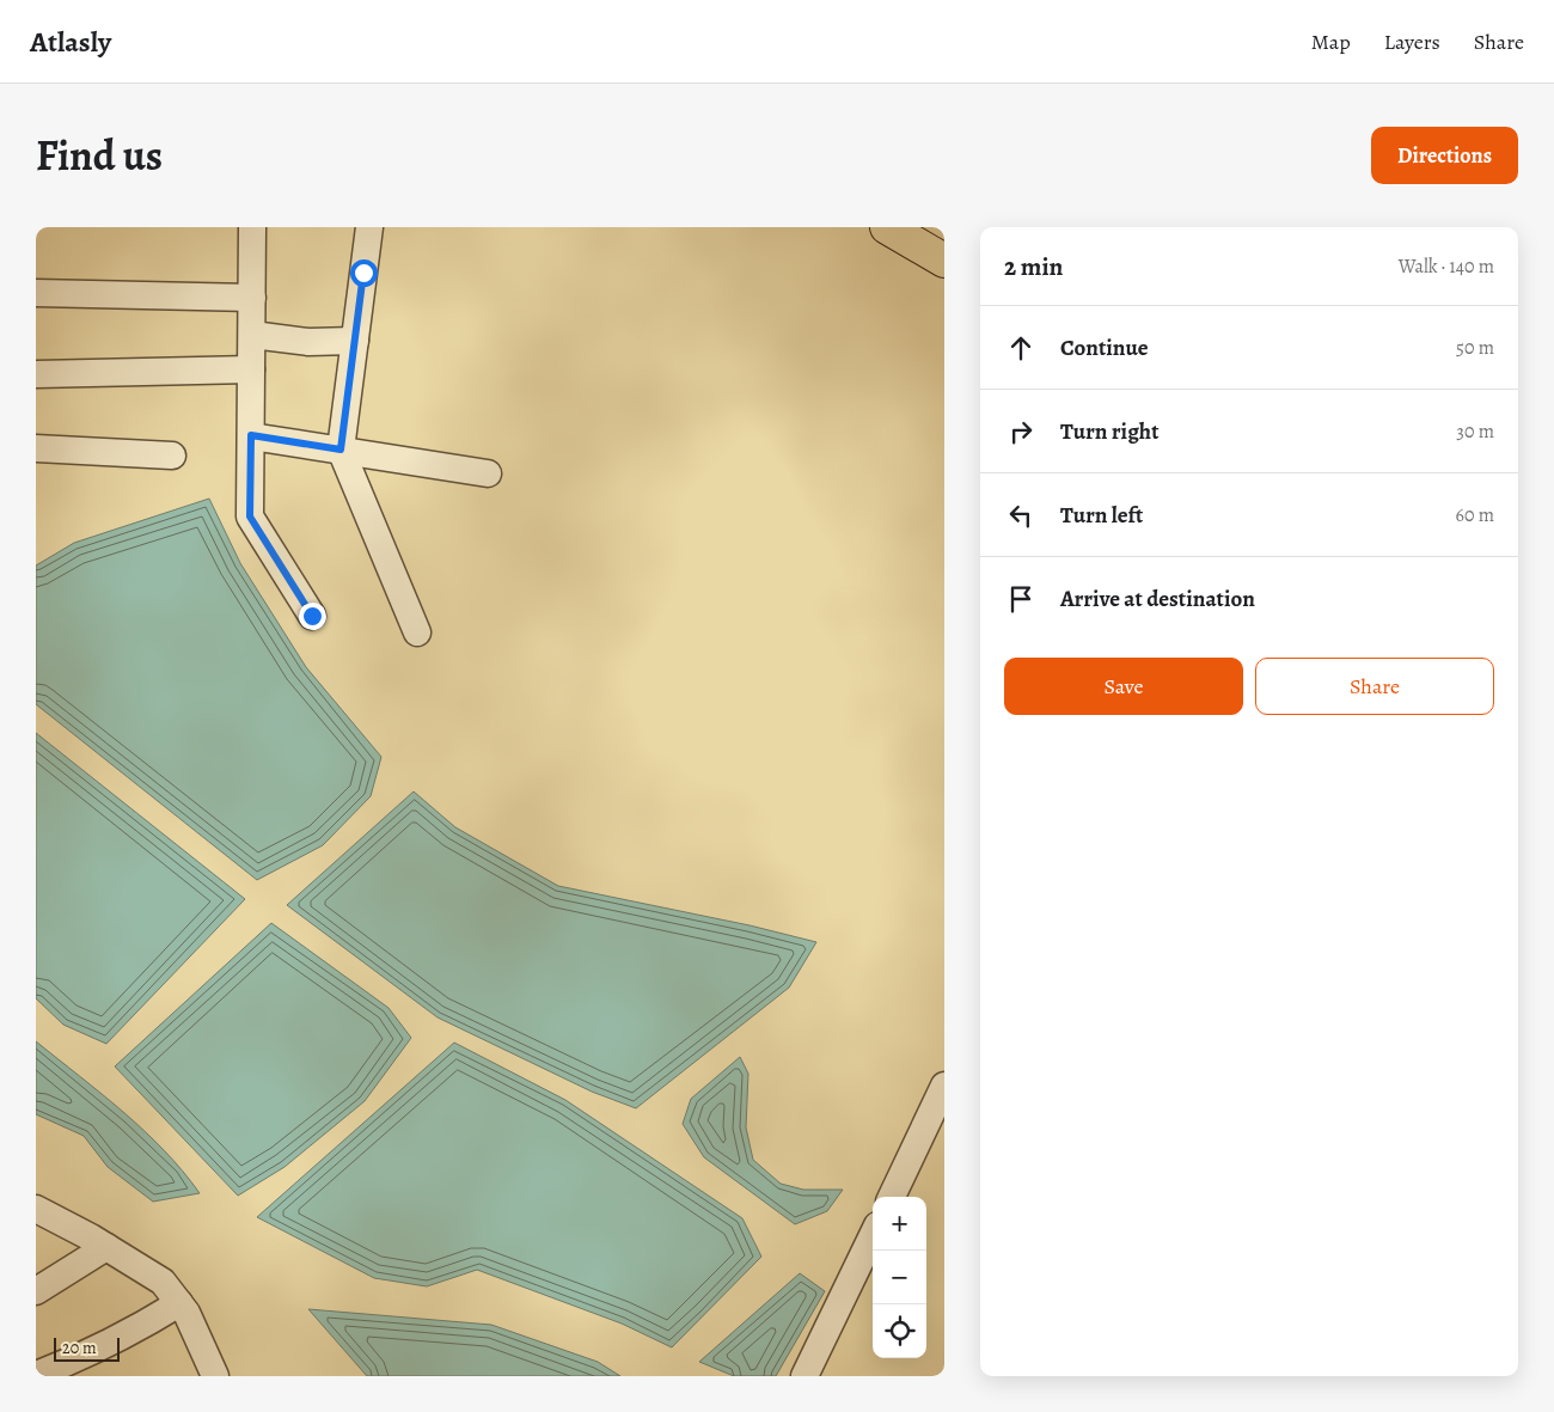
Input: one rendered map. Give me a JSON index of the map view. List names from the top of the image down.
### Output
{
  "scale_bar": "20 m",
  "page": {
    "header": "Atlasly",
    "nav": ["Map", "Layers", "Share"],
    "title": "Find us",
    "buttons": [
      "Directions",
      ["Save", "Share"]
    ],
    "heading": ["2 min", "Walk · 140 m"],
    "list": [
      ["Continue", "50 m"],
      ["Turn right", "30 m"],
      ["Turn left", "60 m"],
      "Arrive at destination"
    ],
    "map_buttons": ["+", "−"],
    "scale": "20 m"
  }
}
